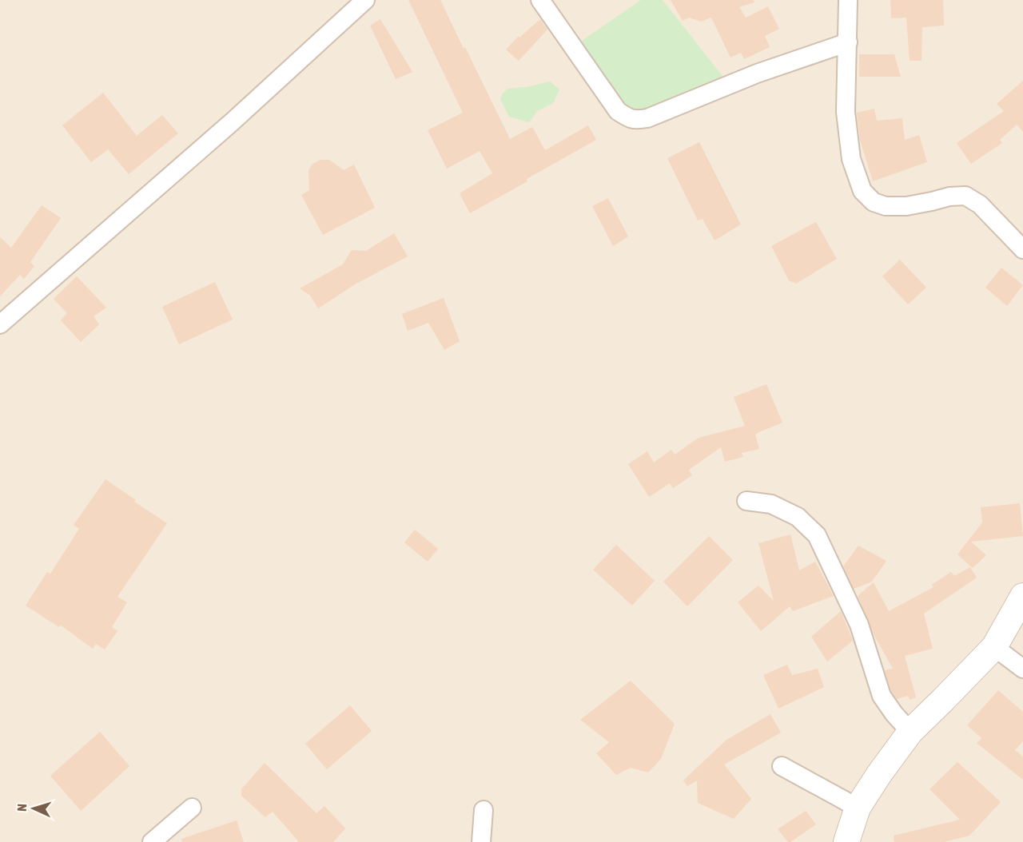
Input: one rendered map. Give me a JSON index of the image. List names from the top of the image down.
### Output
{
  "north": "left"
}
